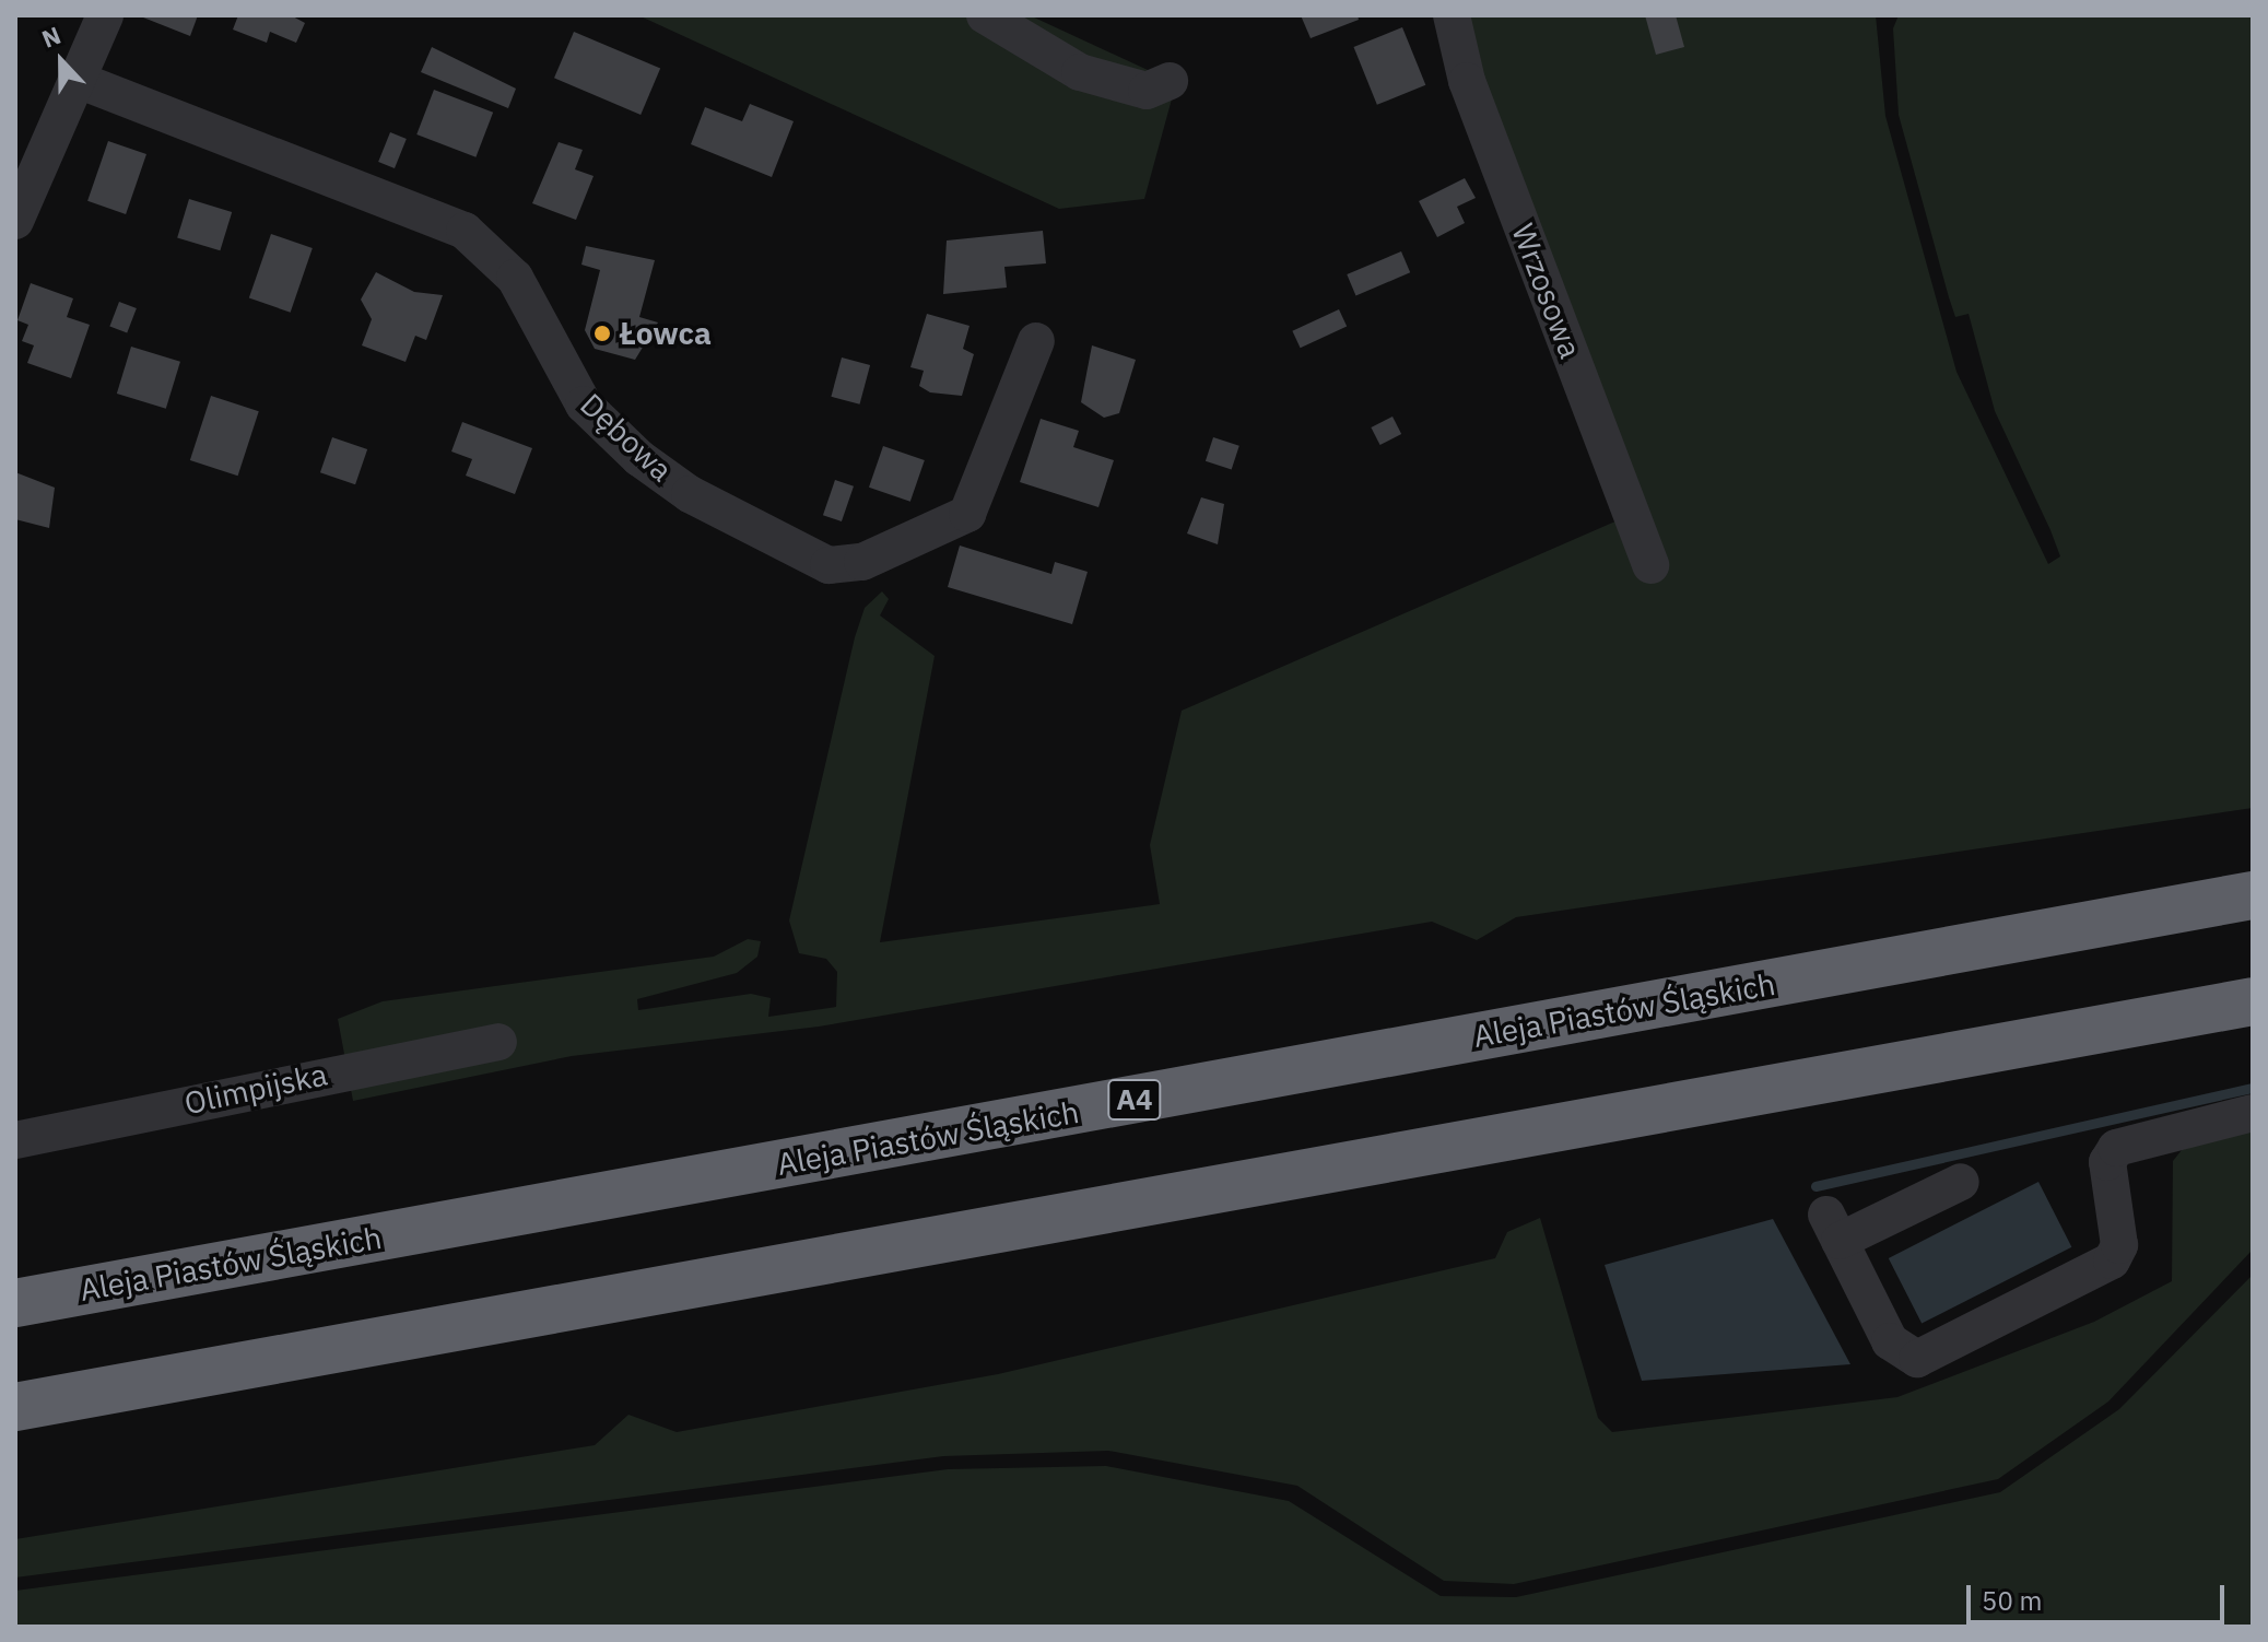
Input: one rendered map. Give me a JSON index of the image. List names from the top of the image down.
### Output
{
  "streets": {
    "highway": ["Aleja Piastów Śląskich", "A4"],
    "street": ["Wrzosowa", "Dębowa", "Olimpijska"]
  },
  "places": ["Łowca"],
  "scale_bar": "50 m",
  "north": "top"
}
